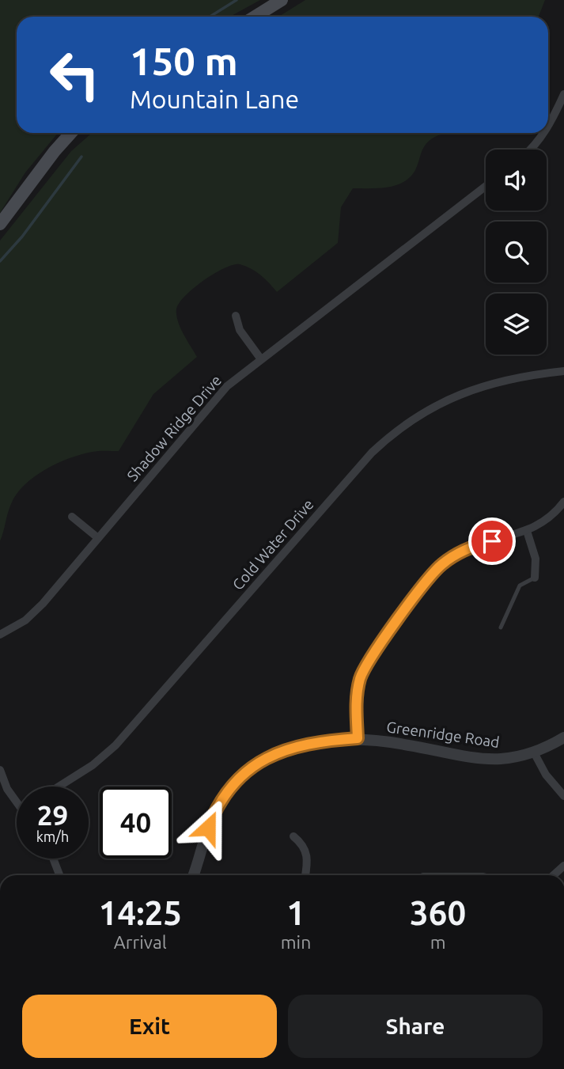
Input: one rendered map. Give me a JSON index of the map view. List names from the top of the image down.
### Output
{
  "streets": {
    "street": ["Shadow Ridge Drive", "Cold Water Drive", "Greenridge Road"]
  },
  "page": {
    "turn": ["150 m", "Mountain Lane"],
    "speed": "29 km/h",
    "limit": "40",
    "eta": [
      "14:25",
      "Arrival",
      "1",
      "min",
      "360",
      "m"
    ],
    "buttons": ["Exit", "Share"]
  }
}
